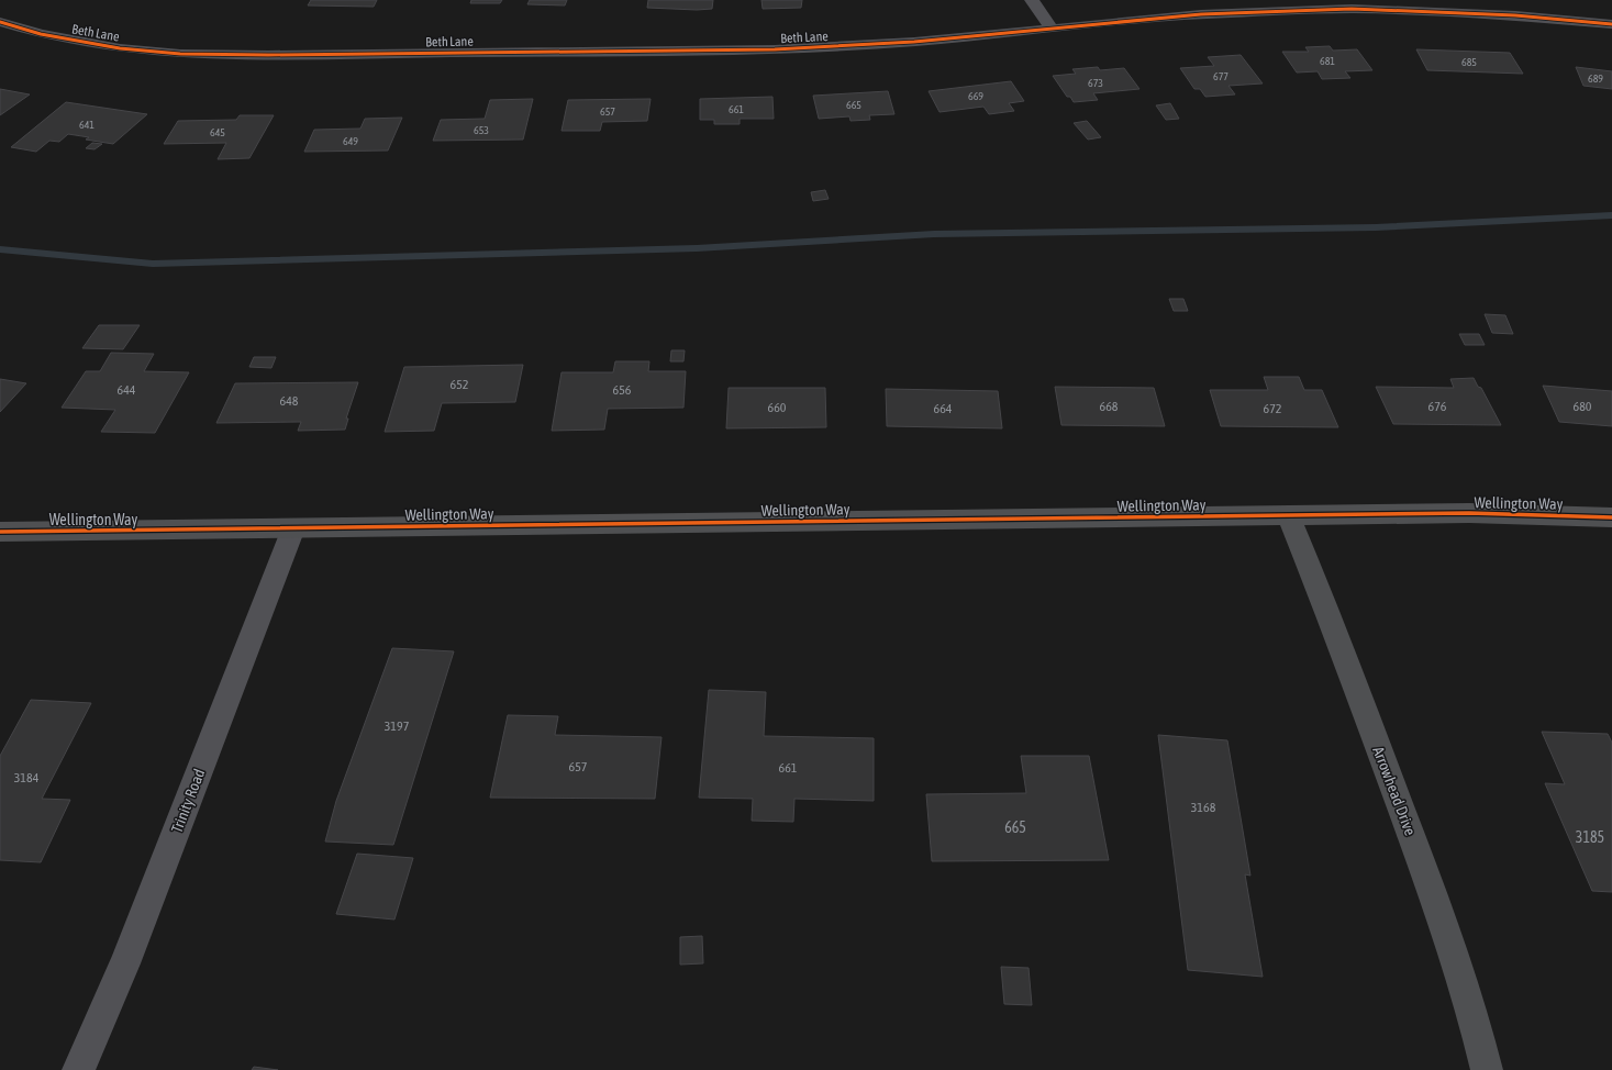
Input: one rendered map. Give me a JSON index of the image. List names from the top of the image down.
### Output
{
  "streets": {
    "street": [
      "Beth Lane",
      "Wellington Way",
      "Arrowhead Drive",
      "Trinity Road"
    ]
  },
  "crossings": [
    ["Wellington Way", "Arrowhead Drive"],
    ["Wellington Way", "Trinity Road"]
  ],
  "house_numbers": [
    "681",
    "685",
    "677",
    "689",
    "673",
    "669",
    "665",
    "661",
    "657",
    "641",
    "653",
    "645",
    "649",
    "652",
    "644",
    "656",
    "648",
    "668",
    "676",
    "680",
    "660",
    "664",
    "672",
    "3197",
    "657",
    "661",
    "3184",
    "3168",
    "665",
    "3185"
  ]
}
